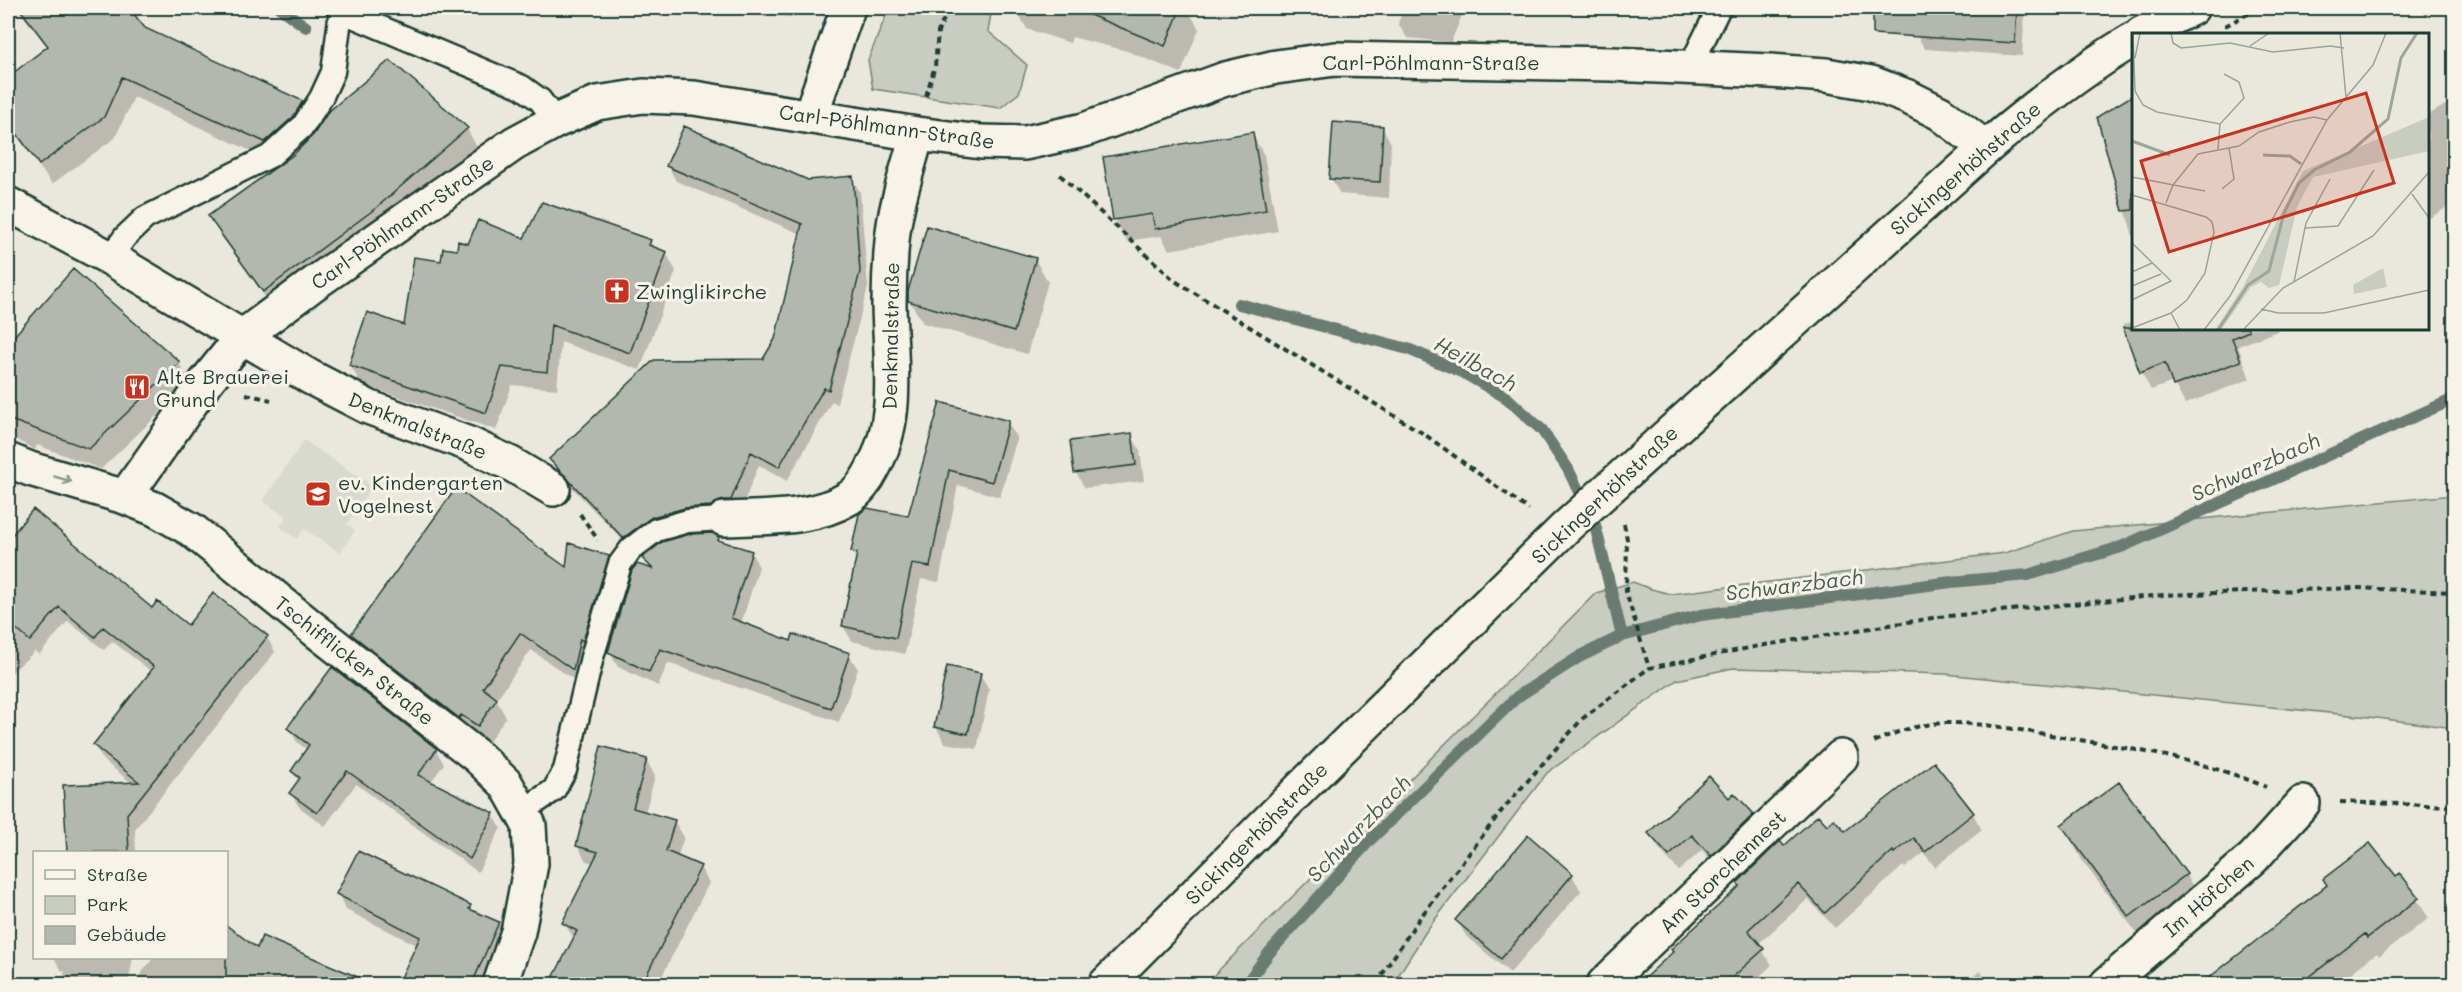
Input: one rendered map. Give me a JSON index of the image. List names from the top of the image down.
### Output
{
  "streets": {
    "street": [
      "Carl-Pöhlmann-Straße",
      "Sickingerhöhstraße",
      "Denkmalstraße",
      "Tschifflicker Straße",
      "Am Storchennest",
      "Im Höfchen"
    ]
  },
  "crossings": [
    ["Carl-Pöhlmann-Straße", "Sickingerhöhstraße"],
    ["Carl-Pöhlmann-Straße", "Denkmalstraße"],
    ["Denkmalstraße", "Tschifflicker Straße"]
  ],
  "water": ["Heilbach", "Schwarzbach"],
  "places": {
    "church": ["Zwinglikirche"],
    "restaurant": ["Alte Brauerei Grund"],
    "school or university": ["ev. Kindergarten Vogelnest"]
  },
  "legend": ["Straße", "Park", "Gebäude"]
}
